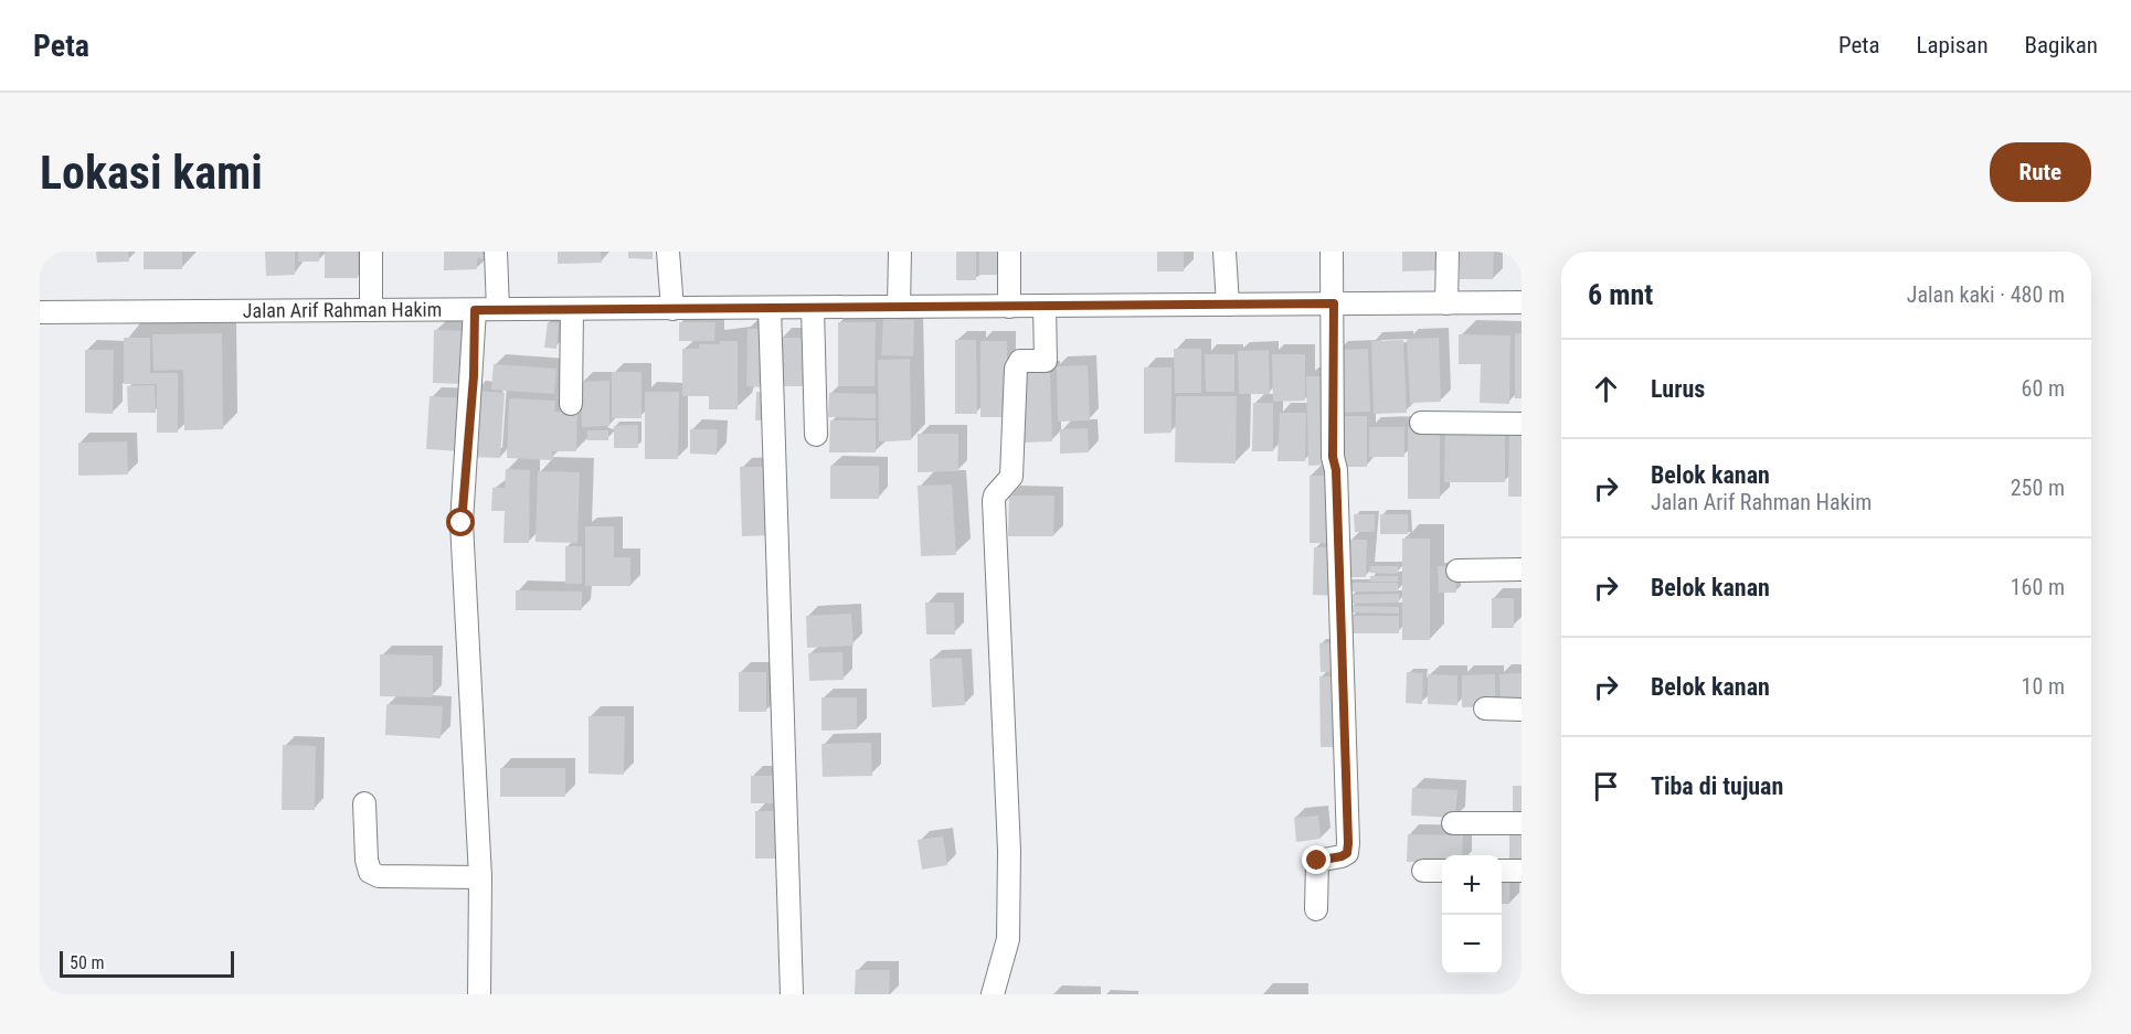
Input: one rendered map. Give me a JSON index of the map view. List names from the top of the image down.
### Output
{
  "streets": {
    "street": ["Jalan Arif Rahman Hakim"]
  },
  "scale_bar": "50 m",
  "page": {
    "header": "Peta",
    "nav": ["Peta", "Lapisan", "Bagikan"],
    "buttons": "Rute",
    "title": "Lokasi kami",
    "heading": ["6 mnt", "Jalan kaki · 480 m"],
    "list": [
      ["Lurus", "60 m"],
      ["Belok kanan", "Jalan Arif Rahman Hakim", "250 m"],
      ["Belok kanan", "160 m"],
      ["Belok kanan", "10 m"],
      "Tiba di tujuan"
    ],
    "map_buttons": ["+", "−"],
    "scale": "50 m"
  }
}
